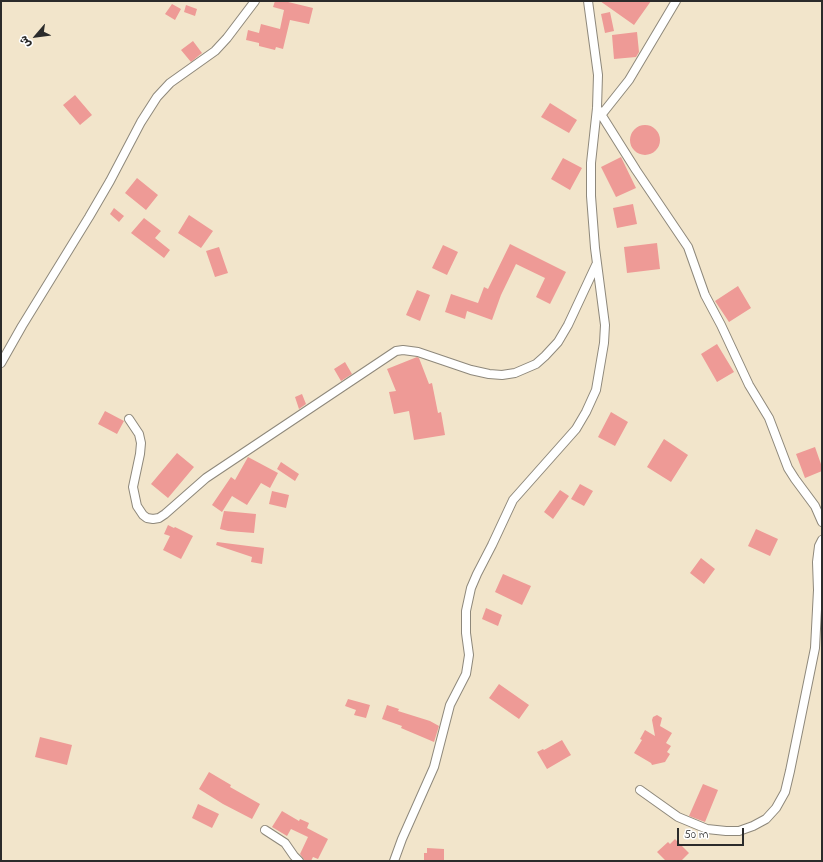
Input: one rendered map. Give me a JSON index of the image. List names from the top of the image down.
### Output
{
  "scale_bar": "50 m",
  "north": "bottom left"
}
